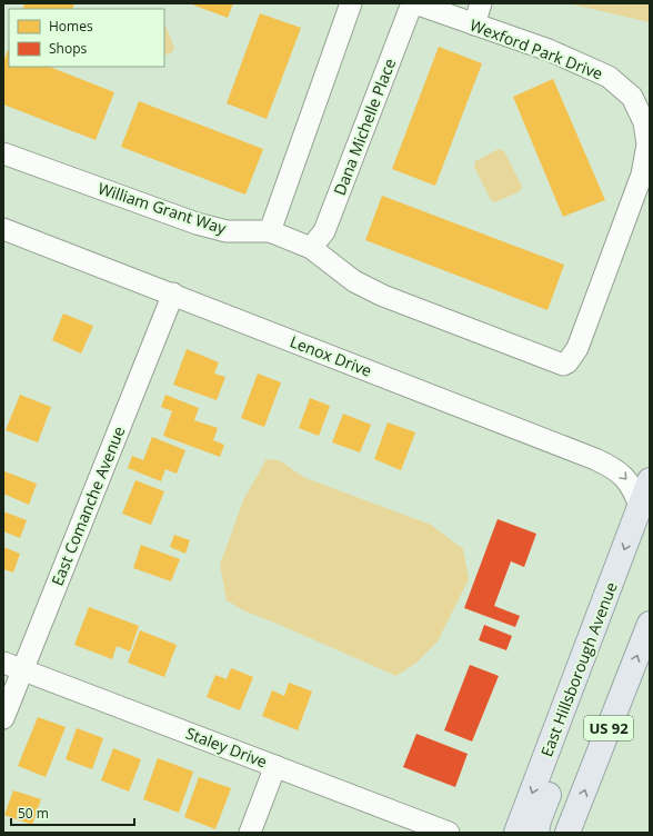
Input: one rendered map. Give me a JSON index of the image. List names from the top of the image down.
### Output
{
  "streets": {
    "main road": ["East Hillsborough Avenue", "US 92"],
    "street": [
      "Wexford Park Drive",
      "Dana Michelle Place",
      "William Grant Way",
      "Lenox Drive",
      "East Comanche Avenue",
      "Staley Drive"
    ]
  },
  "crossings": [
    ["Wexford Park Drive", "William Grant Way"],
    ["Dana Michelle Place", "William Grant Way"],
    ["Lenox Drive", "East Comanche Avenue"],
    ["Lenox Drive", "East Hillsborough Avenue"],
    ["Lenox Drive", "US 92"],
    ["East Comanche Avenue", "Staley Drive"],
    ["East Hillsborough Avenue", "US 92"]
  ],
  "one_way": ["Lenox Drive"],
  "legend": ["Homes", "Shops"],
  "scale_bar": "50 m"
}
